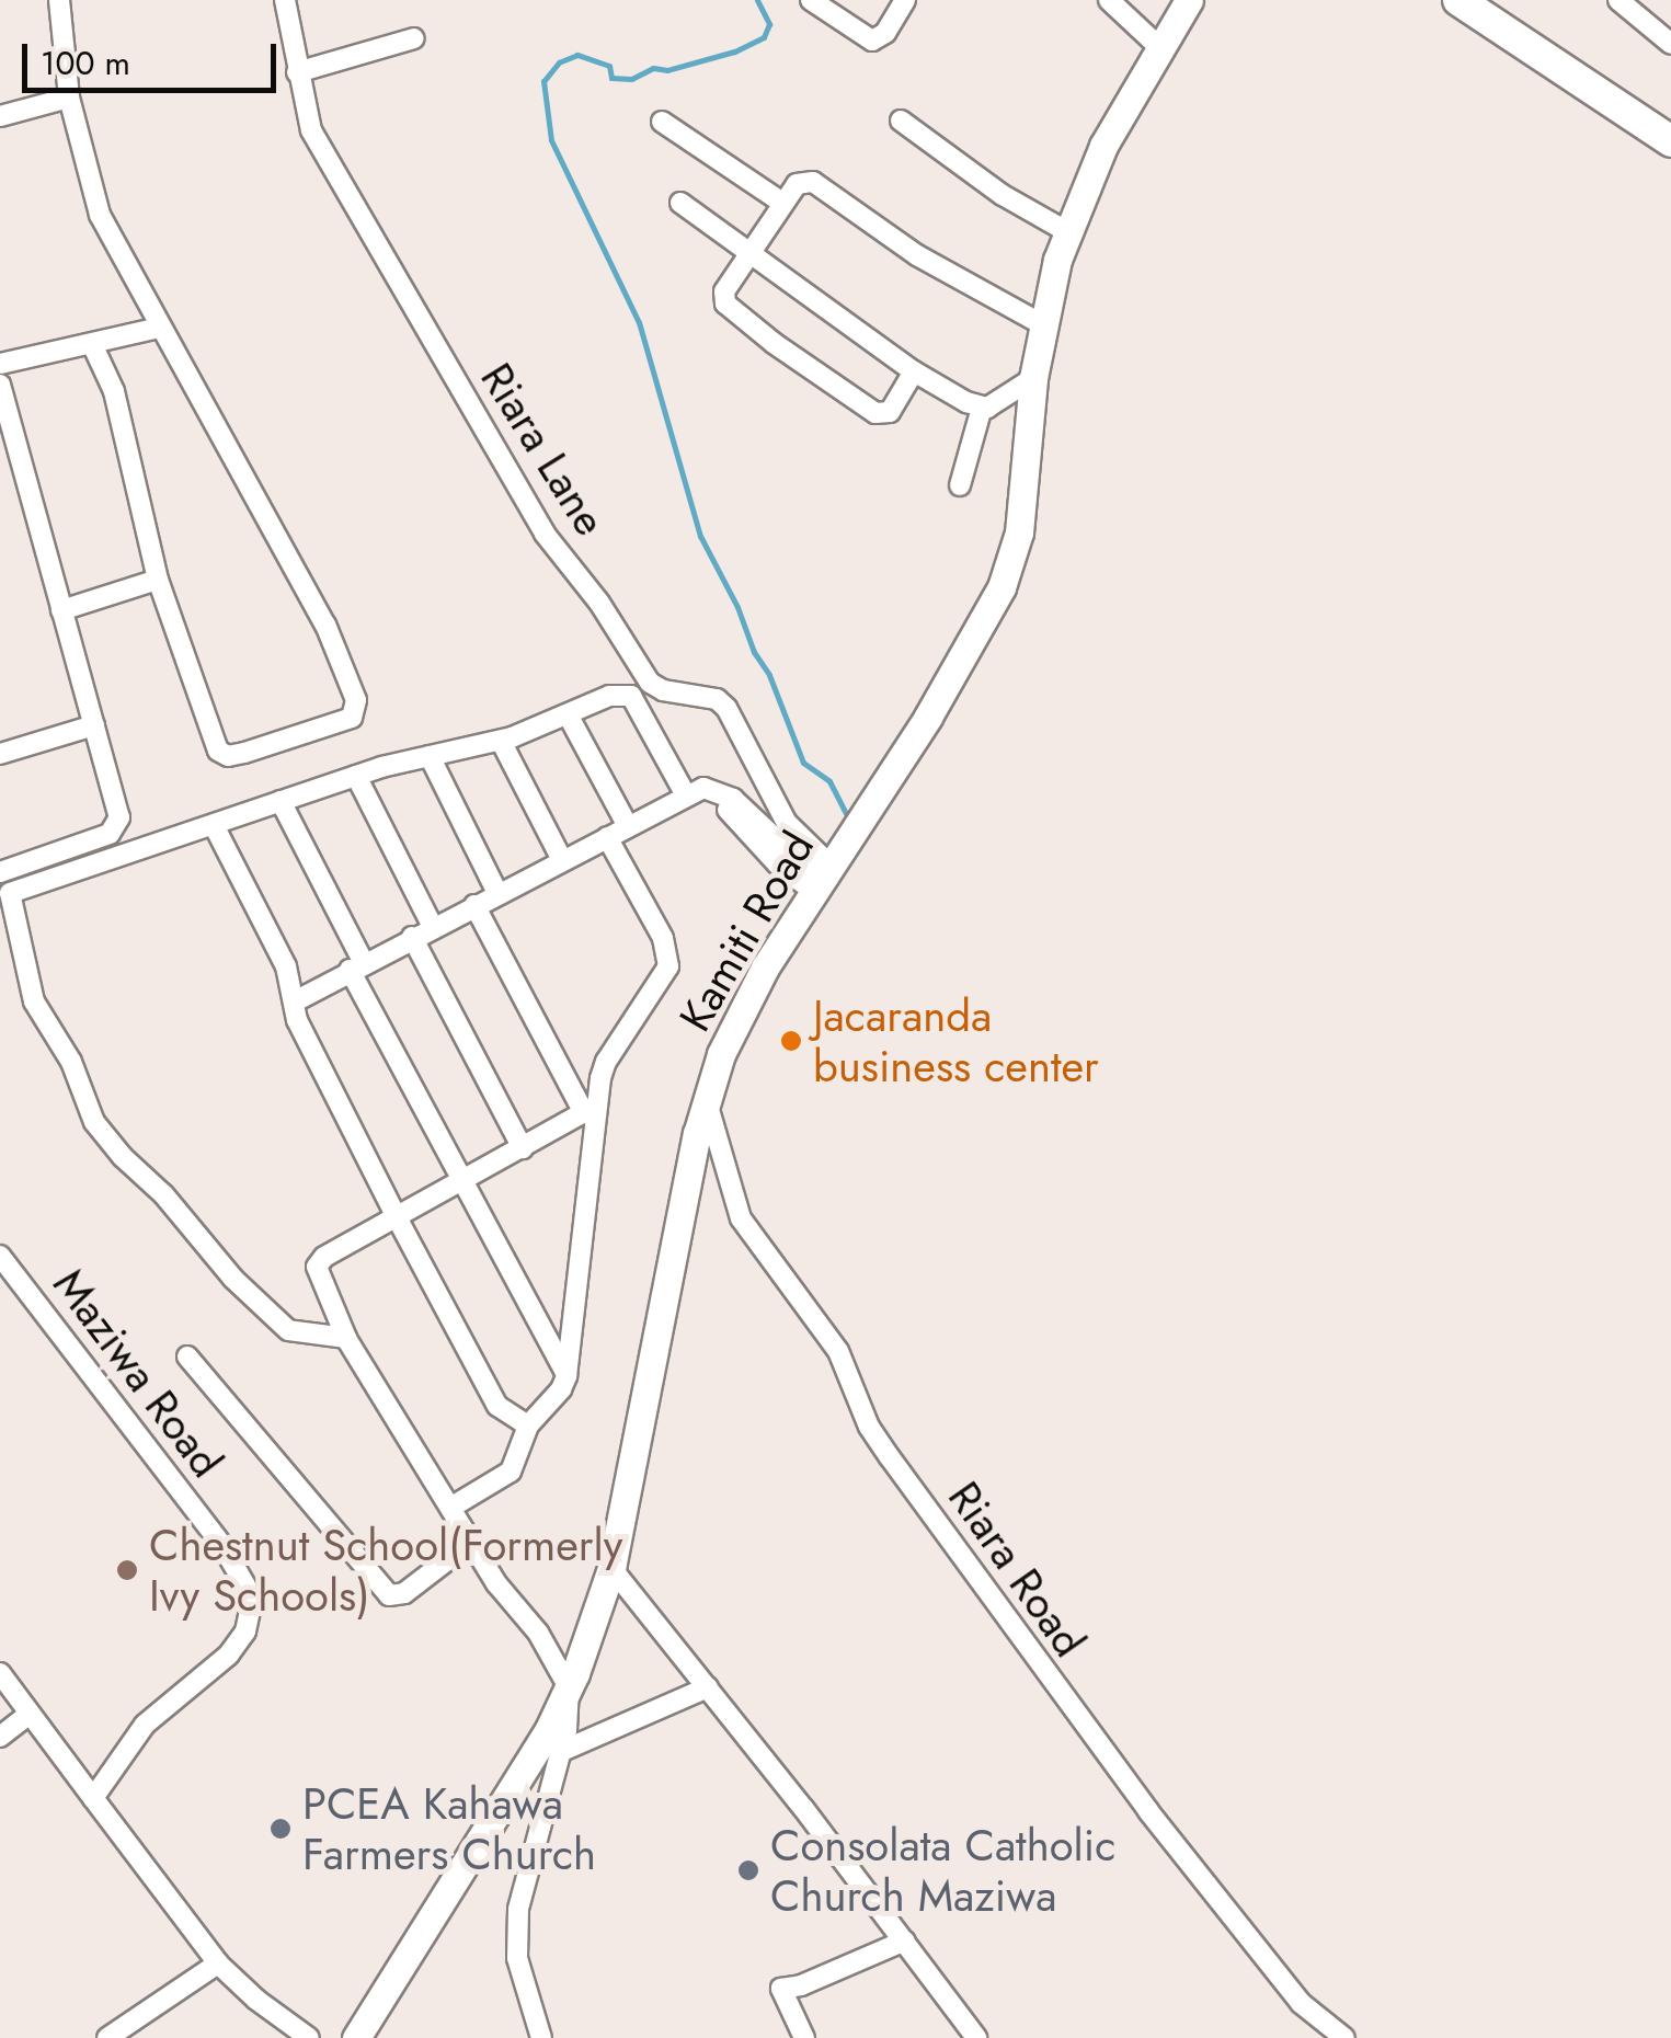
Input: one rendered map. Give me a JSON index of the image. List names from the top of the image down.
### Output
{
  "streets": {
    "main road": ["Kamiti Road"],
    "street": ["Riara Lane", "Maziwa Road", "Riara Road"]
  },
  "crossings": [
    ["Riara Lane", "Kamiti Road"],
    ["Kamiti Road", "Riara Road"]
  ],
  "places": [
    "Jacaranda business center",
    "Chestnut School(Formerly Ivy Schools)",
    "PCEA Kahawa Farmers Church",
    "Consolata Catholic Church Maziwa"
  ],
  "scale_bar": "100 m"
}
